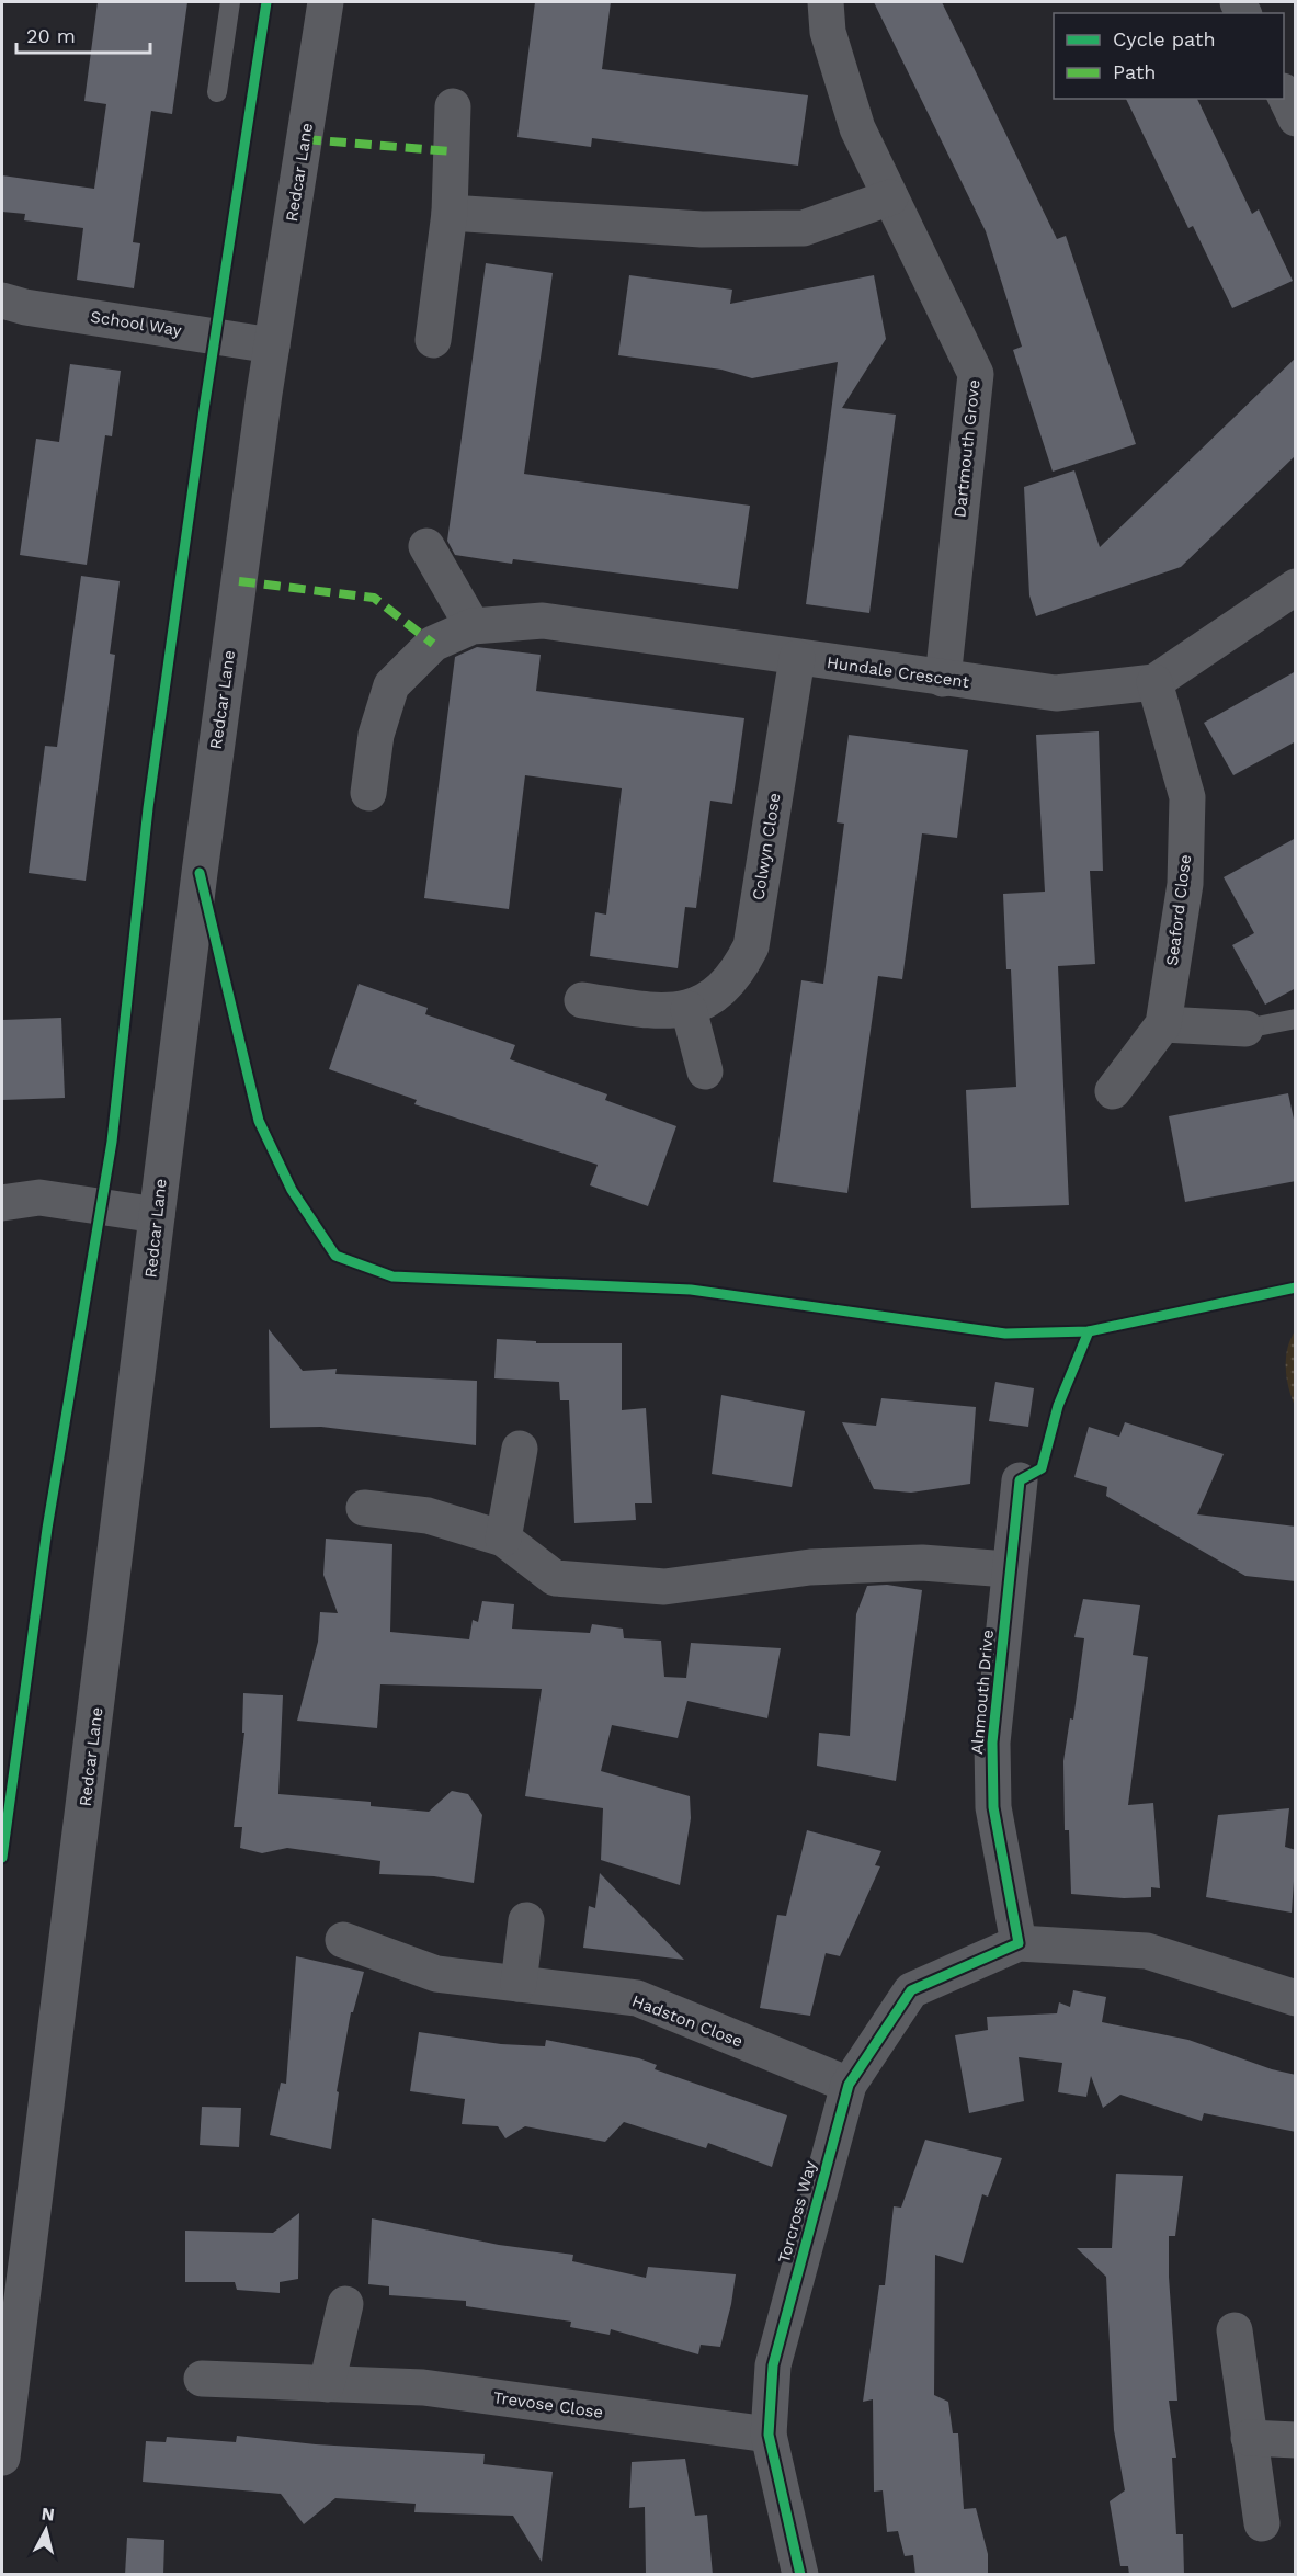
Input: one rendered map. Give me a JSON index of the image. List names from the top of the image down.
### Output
{
  "streets": {
    "street": [
      "Redcar Lane",
      "School Way",
      "Dartmouth Grove",
      "Hundale Crescent",
      "Colwyn Close",
      "Seaford Close",
      "Alnmouth Drive",
      "Hadston Close",
      "Torcross Way",
      "Trevose Close"
    ]
  },
  "crossings": [
    ["Redcar Lane", "School Way"],
    ["Dartmouth Grove", "Hundale Crescent"],
    ["Hundale Crescent", "Colwyn Close"],
    ["Hundale Crescent", "Seaford Close"],
    ["Alnmouth Drive", "Torcross Way"],
    ["Hadston Close", "Torcross Way"],
    ["Torcross Way", "Trevose Close"]
  ],
  "legend": ["Cycle path", "Path"],
  "scale_bar": "20 m",
  "north": "top"
}
